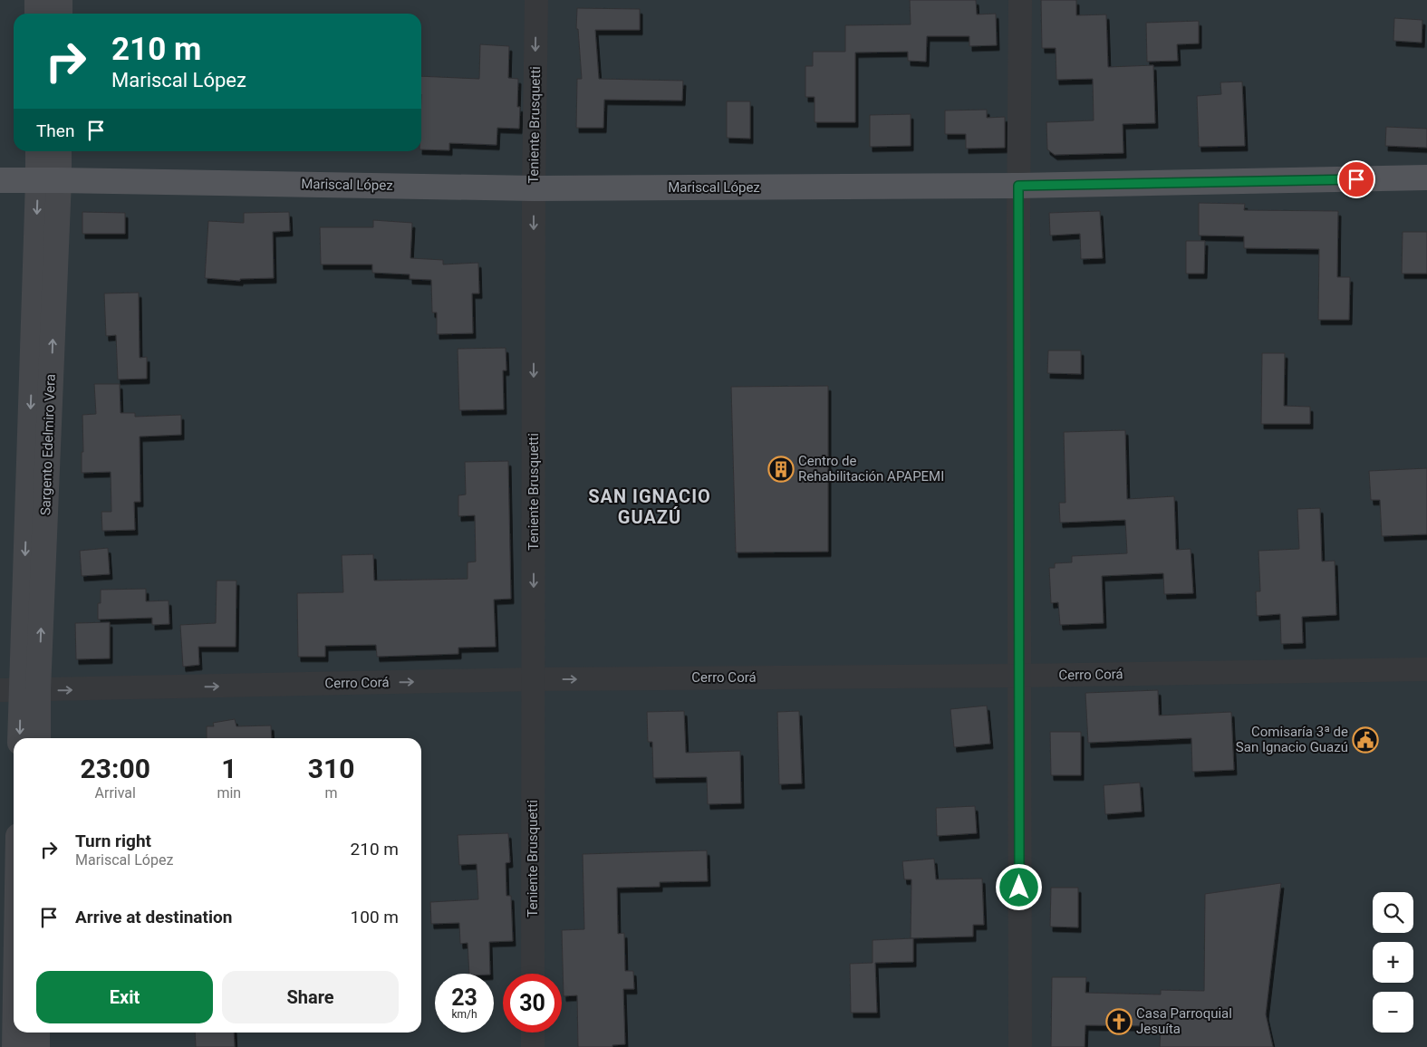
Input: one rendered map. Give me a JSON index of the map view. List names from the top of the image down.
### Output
{
  "streets": {
    "main road": ["Mariscal López"],
    "street": ["Teniente Brusquetti", "Sargento Edelmiro Vera", "Cerro Corá"]
  },
  "crossings": [
    ["Teniente Brusquetti", "Mariscal López"],
    ["Teniente Brusquetti", "Cerro Corá"],
    ["Mariscal López", "Sargento Edelmiro Vera"],
    ["Sargento Edelmiro Vera", "Cerro Corá"]
  ],
  "one_way": ["Teniente Brusquetti", "Cerro Corá"],
  "districts": ["SAN IGNACIO GUAZÚ"],
  "places": {
    "building": ["Centro de Rehabilitación APAPEMI"],
    "public building": ["Comisaría 3ª de San Ignacio Guazú"],
    "church": ["Casa Parroquial Jesuíta"]
  },
  "page": {
    "turn": ["210 m", "Mariscal López"],
    "then": "Then",
    "eta": [
      "23:00",
      "Arrival",
      "1",
      "min",
      "310",
      "m"
    ],
    "list": [
      {
        "name": "Turn right",
        "note": "Mariscal López",
        "value": "210 m"
      },
      {
        "name": "Arrive at destination",
        "value": "100 m"
      }
    ],
    "map_buttons": ["+", "−"],
    "buttons": ["Exit", "Share"],
    "speed": "23 km/h",
    "limit": "30"
  }
}
